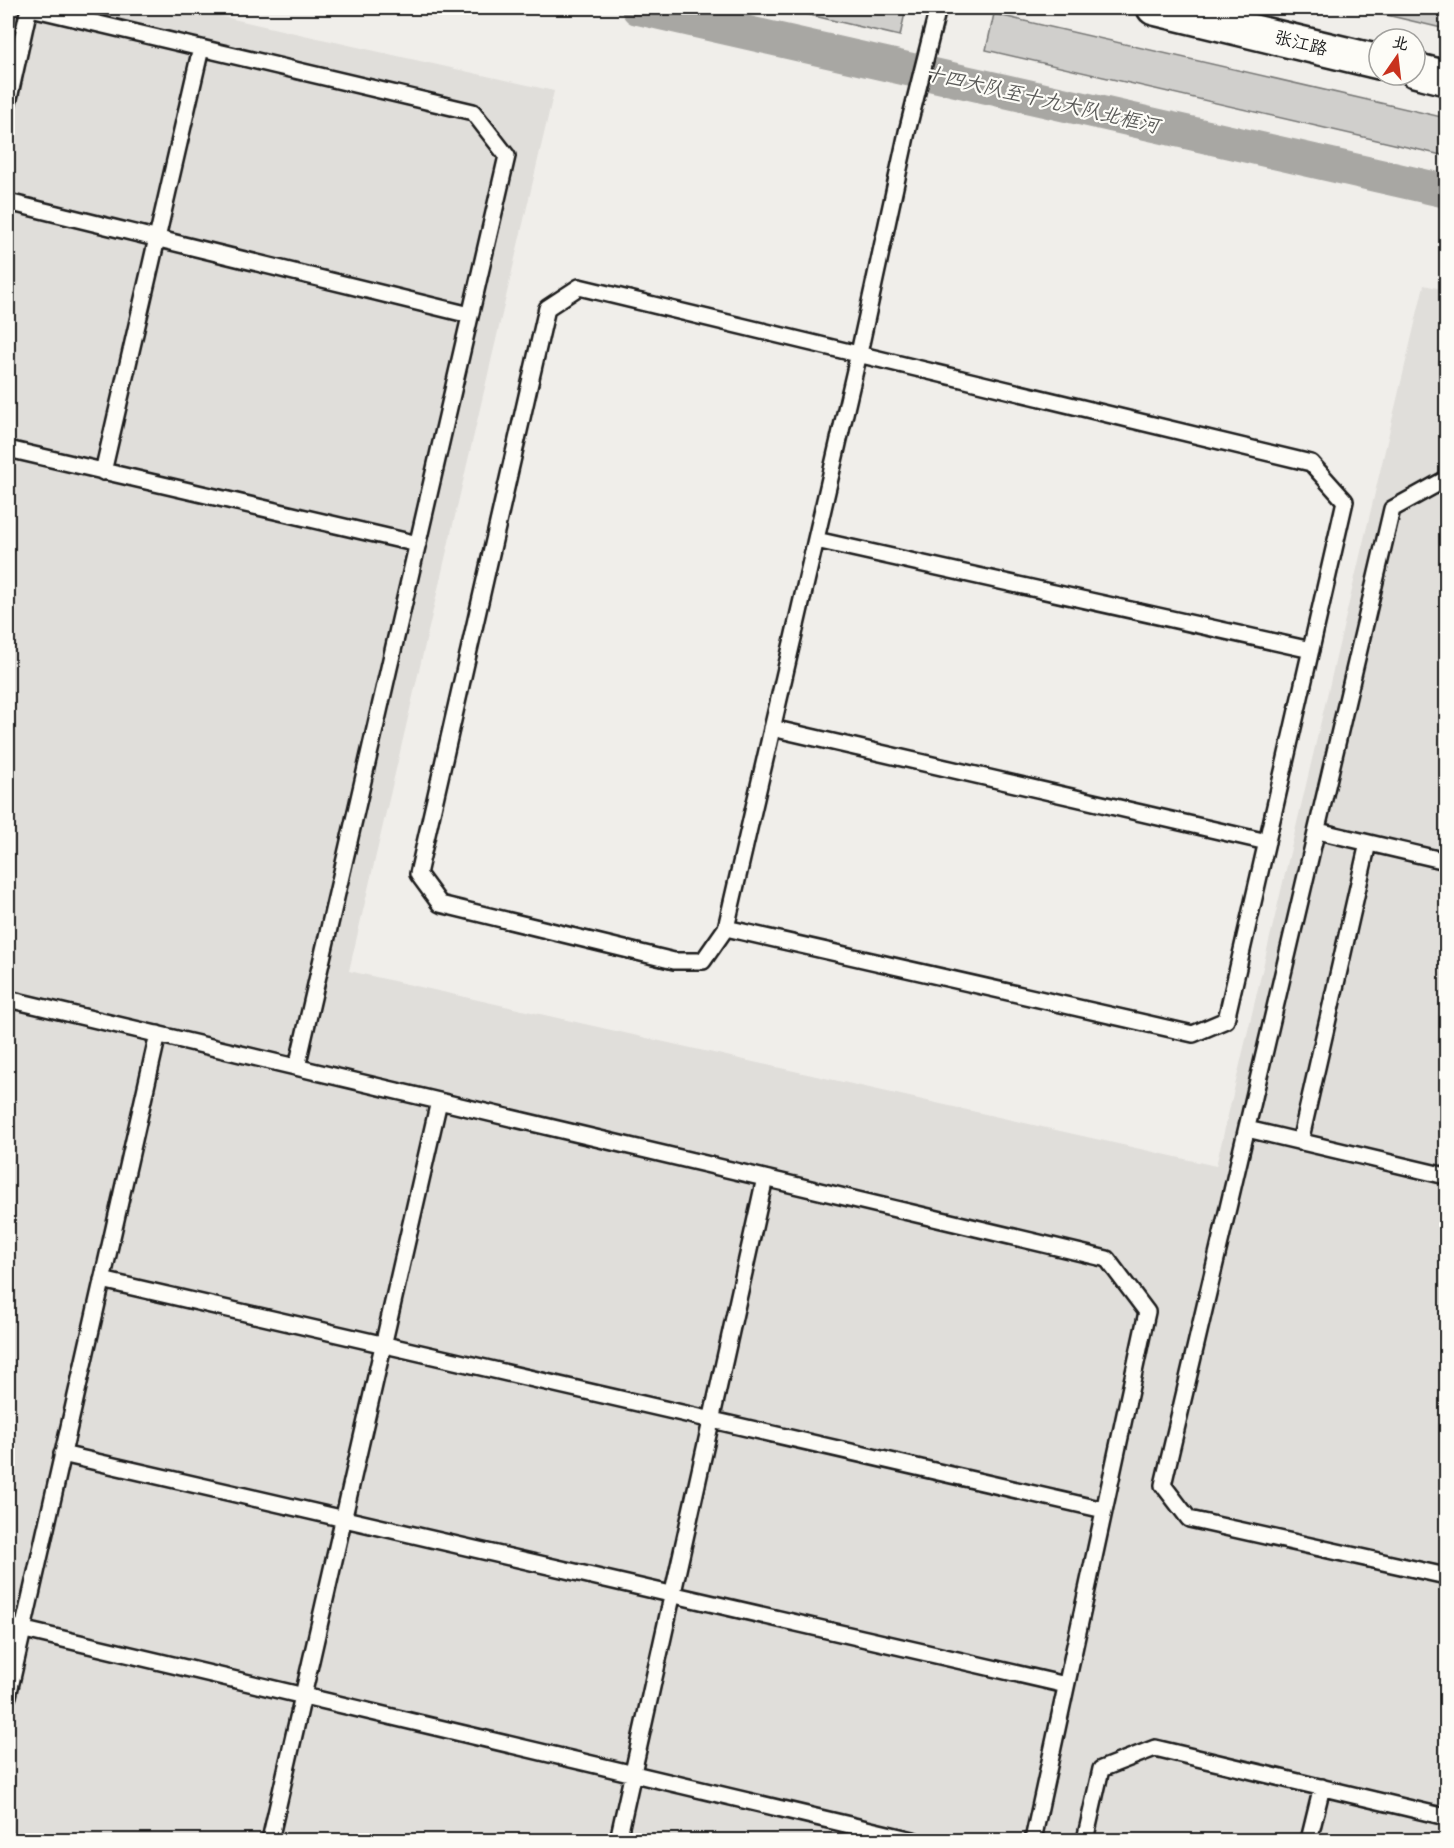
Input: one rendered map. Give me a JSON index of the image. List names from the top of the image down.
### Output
{
  "streets": {
    "main road": ["张江路"]
  },
  "water": ["十四大队至十九大队北框河"],
  "north": "top"
}
